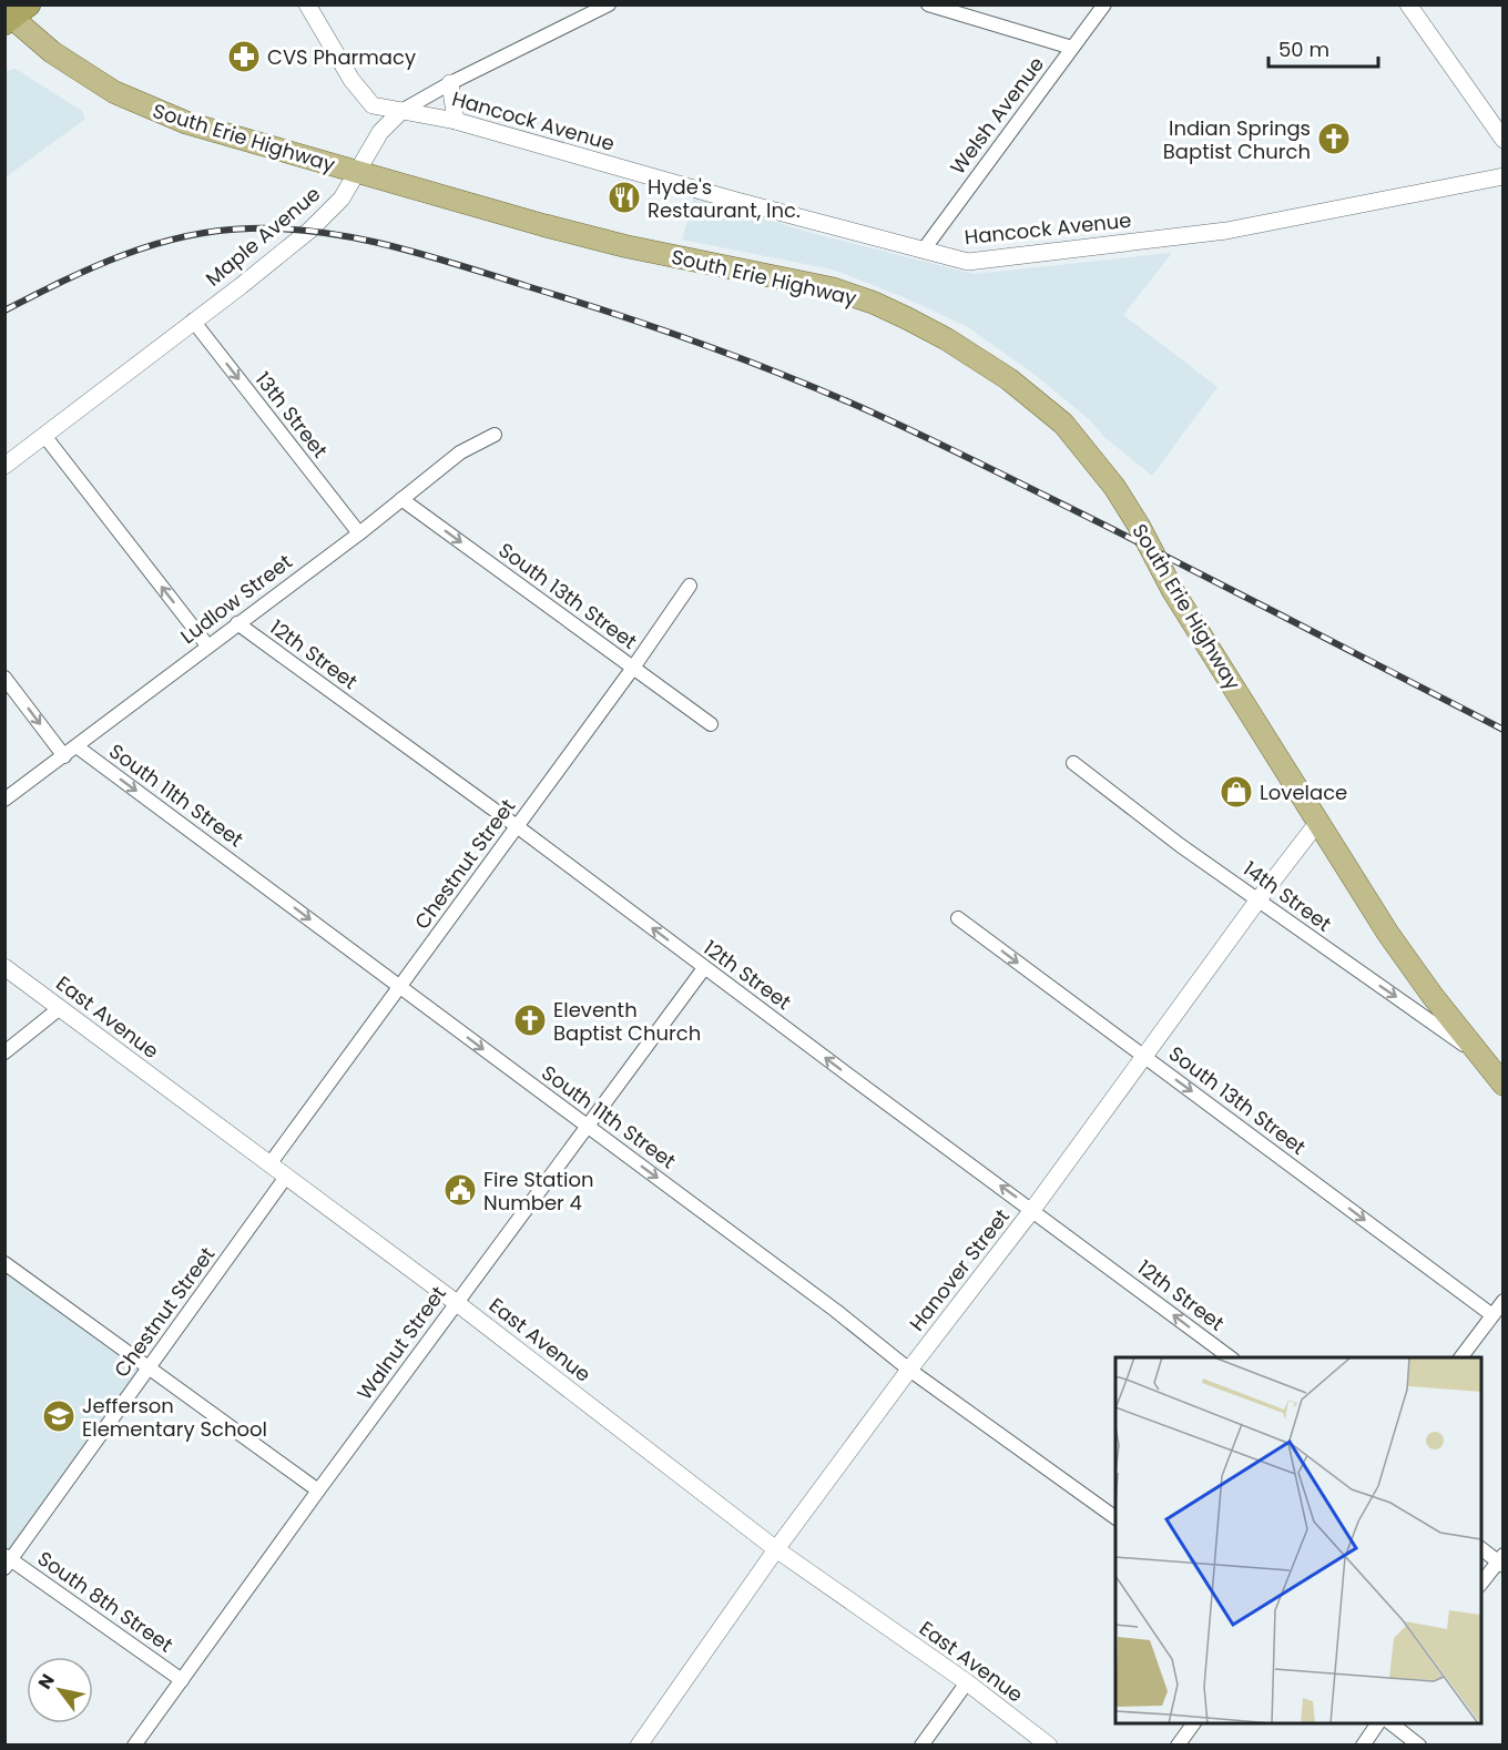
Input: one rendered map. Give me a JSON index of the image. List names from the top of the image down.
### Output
{
  "streets": {
    "main road": ["South Erie Highway"],
    "street": [
      "Welsh Avenue",
      "Hancock Avenue",
      "Maple Avenue",
      "13th Street",
      "South 13th Street",
      "Ludlow Street",
      "12th Street",
      "South 11th Street",
      "Chestnut Street",
      "14th Street",
      "East Avenue",
      "Hanover Street",
      "Walnut Street",
      "South 8th Street"
    ]
  },
  "crossings": [
    ["Welsh Avenue", "Hancock Avenue"],
    ["Hancock Avenue", "Maple Avenue"],
    ["South Erie Highway", "Maple Avenue"],
    ["South Erie Highway", "14th Street"],
    ["South Erie Highway", "Hanover Street"],
    ["Maple Avenue", "13th Street"],
    ["13th Street", "Ludlow Street"],
    ["South 13th Street", "Ludlow Street"],
    ["South 13th Street", "Chestnut Street"],
    ["South 13th Street", "Hanover Street"],
    ["Ludlow Street", "12th Street"],
    ["Ludlow Street", "South 11th Street"],
    ["12th Street", "Chestnut Street"],
    ["12th Street", "Hanover Street"],
    ["12th Street", "Walnut Street"],
    ["South 11th Street", "Chestnut Street"],
    ["South 11th Street", "Hanover Street"],
    ["South 11th Street", "Walnut Street"],
    ["Chestnut Street", "East Avenue"],
    ["Chestnut Street", "South 8th Street"],
    ["14th Street", "Hanover Street"],
    ["East Avenue", "Hanover Street"],
    ["East Avenue", "Walnut Street"],
    ["Walnut Street", "South 8th Street"]
  ],
  "one_way": [
    "13th Street",
    "South 13th Street",
    "12th Street",
    "South 11th Street",
    "14th Street"
  ],
  "places": {
    "pharmacy": ["CVS Pharmacy"],
    "church": ["Indian Springs Baptist Church", "Eleventh Baptist Church"],
    "restaurant": ["Hyde's Restaurant, Inc."],
    "shop": ["Lovelace"],
    "public building": ["Fire Station Number 4"],
    "school or university": ["Jefferson Elementary School"]
  },
  "scale_bar": "50 m",
  "north": "top left"
}
